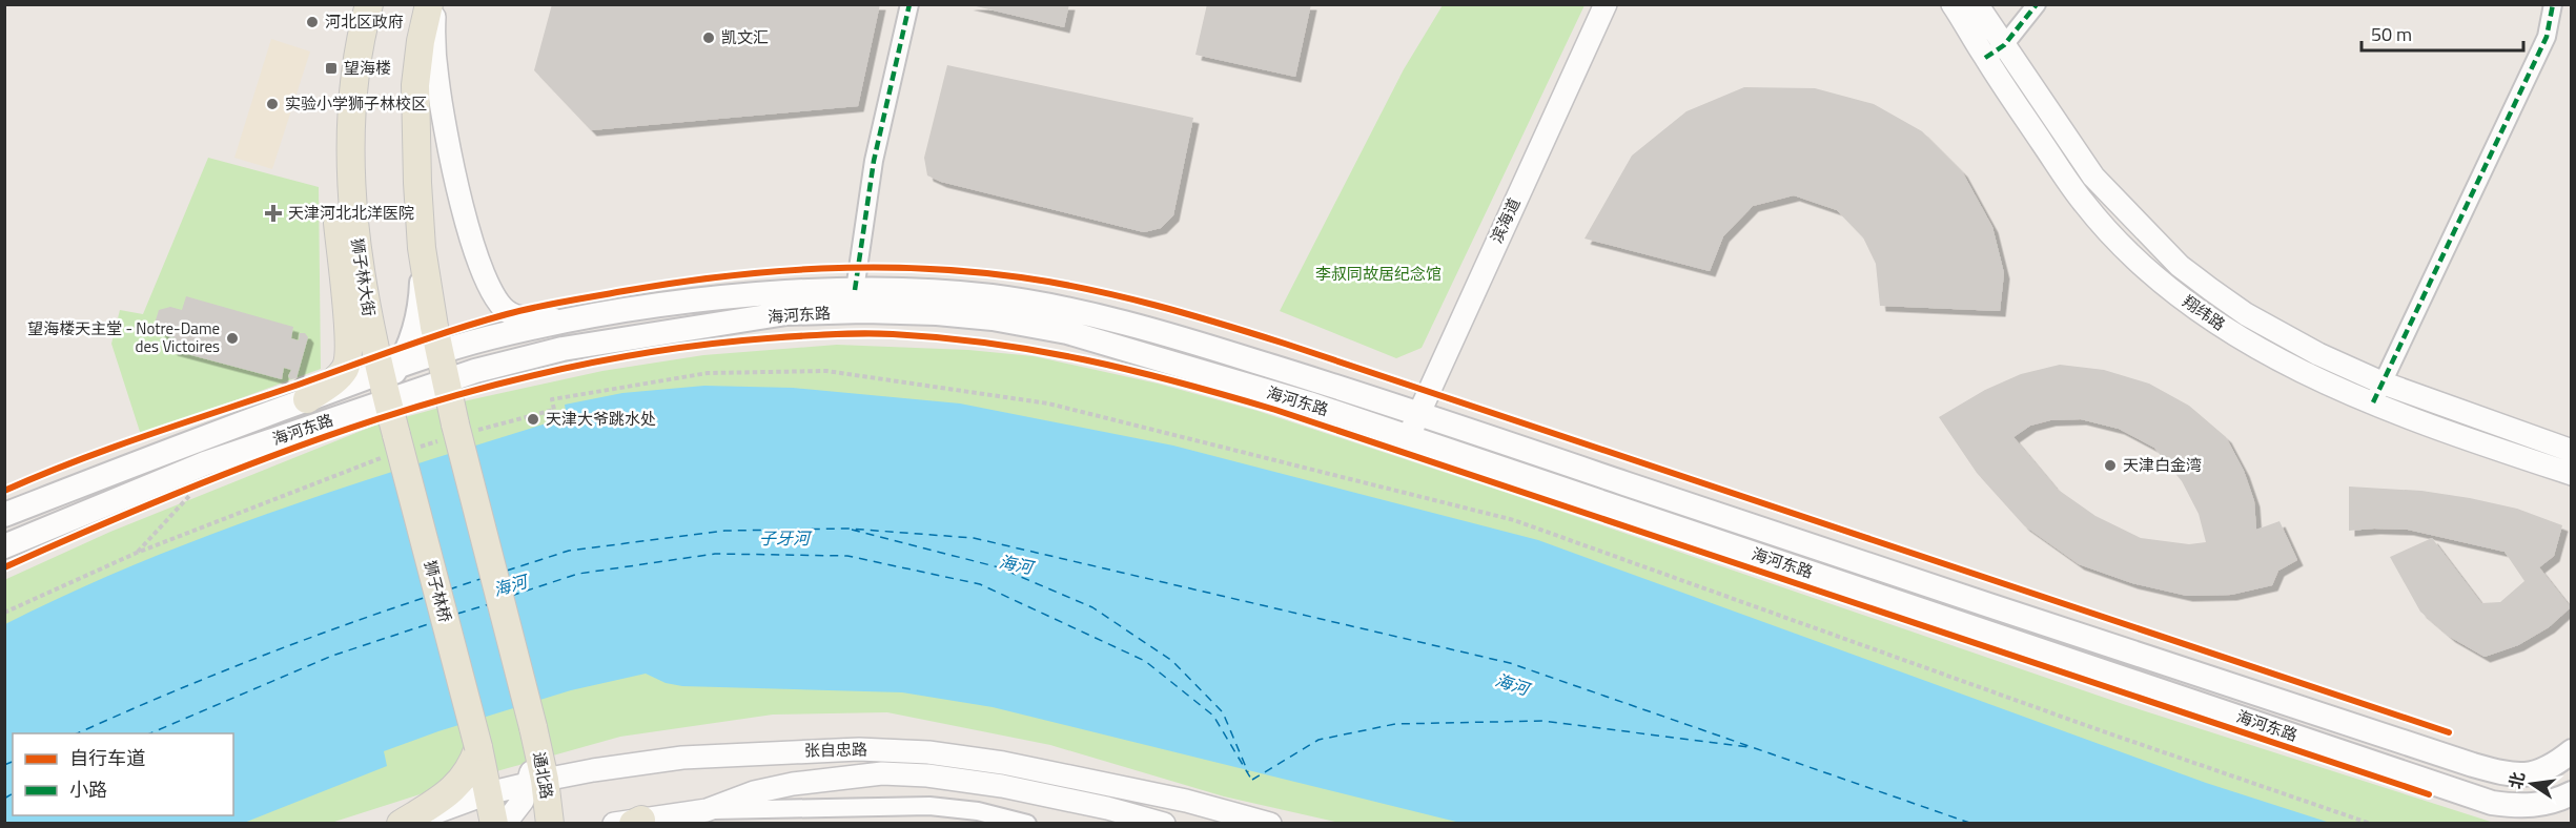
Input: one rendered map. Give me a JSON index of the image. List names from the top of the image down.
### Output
{
  "streets": {
    "main road": [
      "狮子林大街",
      "海河东路",
      "狮子林桥",
      "通北路"
    ],
    "street": ["滨海道", "翔纬路", "张自忠路"]
  },
  "crossings": [
    ["滨海道", "海河东路"],
    ["狮子林大街", "海河东路"],
    ["狮子林大街", "狮子林桥"],
    ["张自忠路", "通北路"]
  ],
  "water": ["子牙河", "海河"],
  "parks": ["李叔同故居纪念馆"],
  "places": {
    "other": [
      "河北区政府",
      "凯文汇",
      "实验小学狮子林校区",
      "望海楼天主堂 - Notre-Dame des Victoires",
      "天津大爷跳水处",
      "天津白金湾"
    ],
    "transit": ["望海楼"],
    "health": ["天津河北北洋医院"]
  },
  "legend": ["自行车道", "小路"],
  "scale_bar": "50 m",
  "north": "left"
}
